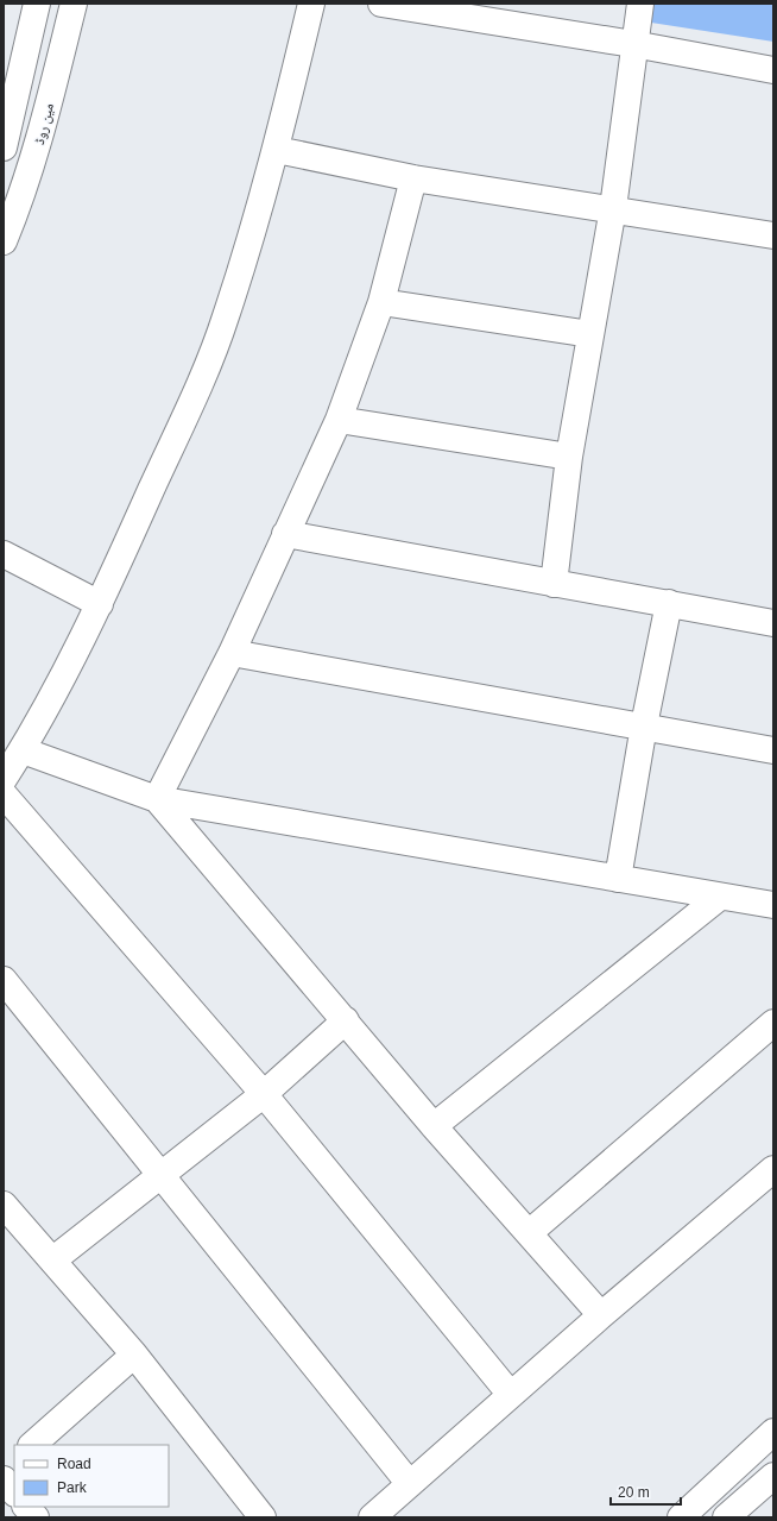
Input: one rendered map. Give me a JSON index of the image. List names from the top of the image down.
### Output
{
  "streets": {
    "street": ["مین روڈ"]
  },
  "legend": ["Road", "Park"],
  "scale_bar": "20 m"
}
